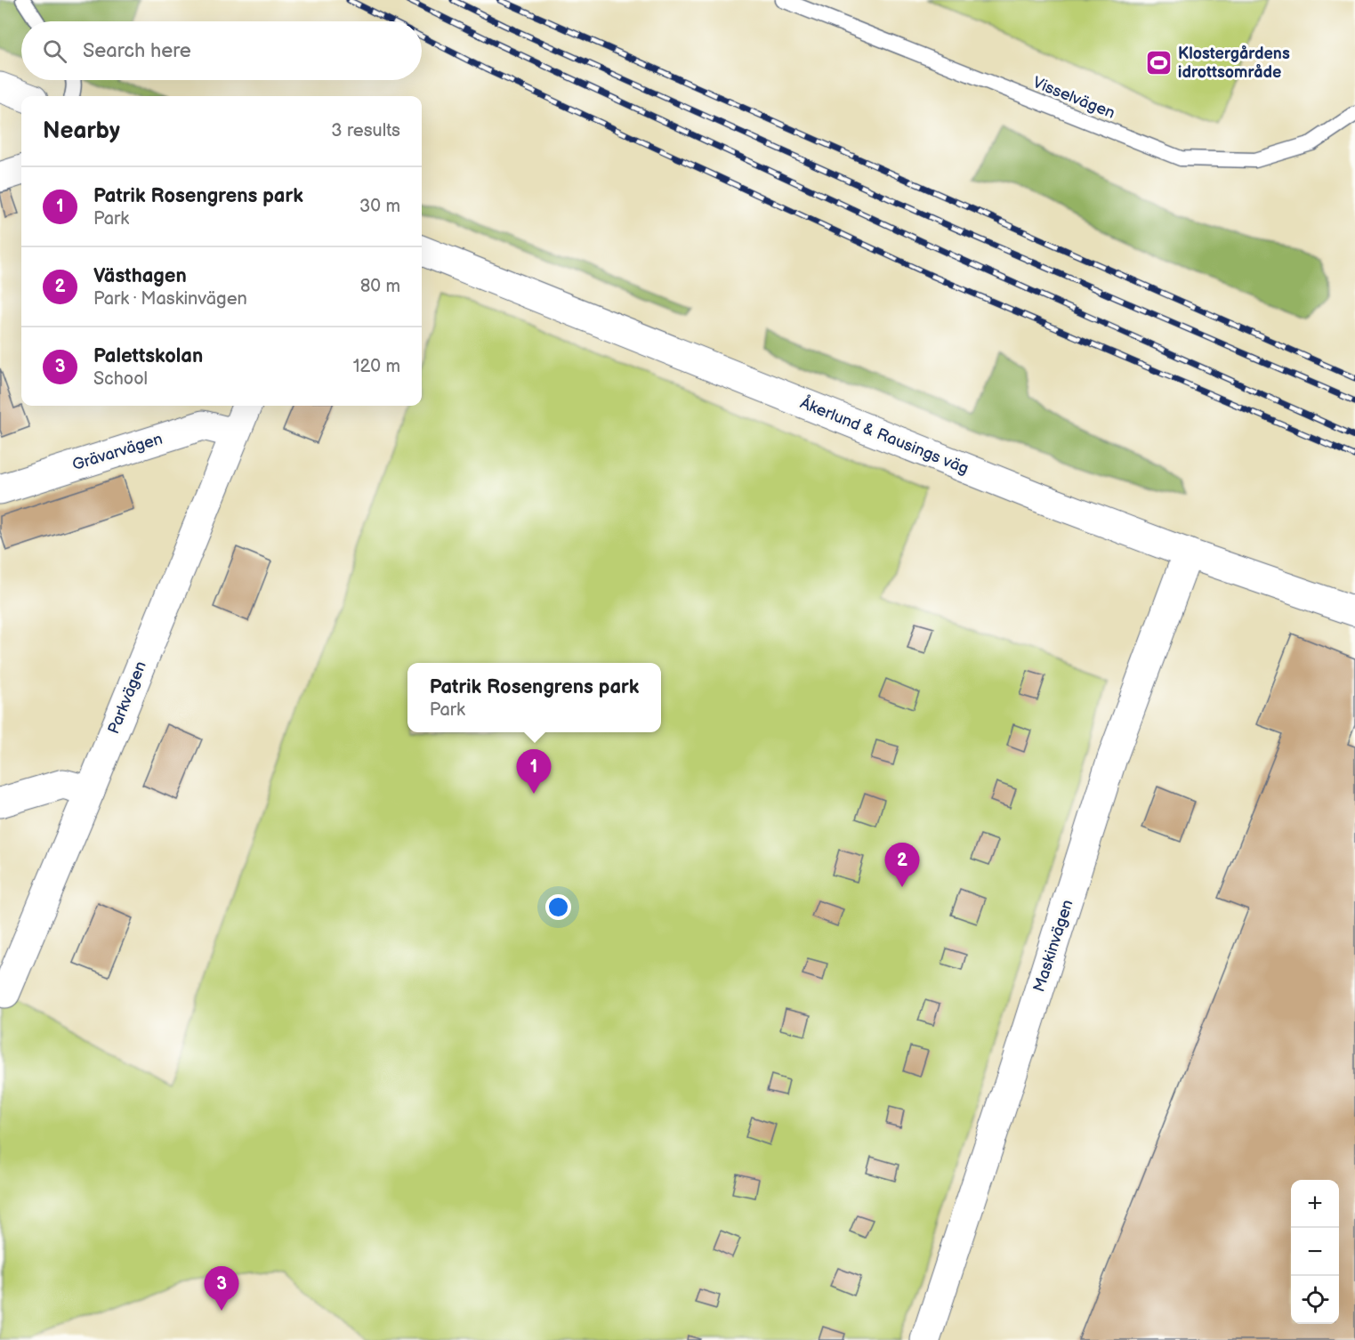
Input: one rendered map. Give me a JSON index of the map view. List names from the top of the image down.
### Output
{
  "streets": {
    "street": [
      "Åkerlund & Rausings väg",
      "Grävarvägen",
      "Parkvägen",
      "Maskinvägen"
    ],
    "lane": ["Visselvägen"]
  },
  "crossings": [
    ["Åkerlund & Rausings väg", "Maskinvägen"],
    ["Grävarvägen", "Parkvägen"]
  ],
  "places": {
    "sports": ["Klostergårdens idrottsområde"]
  },
  "page": {
    "search": "Search here",
    "heading": ["Nearby", "3 results"],
    "list": [
      {
        "mark": "1",
        "name": "Patrik Rosengrens park",
        "note": "Park",
        "value": "30 m"
      },
      {
        "mark": "2",
        "name": "Västhagen",
        "note": "Park · Maskinvägen",
        "value": "80 m"
      },
      {
        "mark": "3",
        "name": "Palettskolan",
        "note": "School",
        "value": "120 m"
      }
    ],
    "popup": ["Patrik Rosengrens park", "Park"],
    "pins": ["1", "2", "3"],
    "map_buttons": ["+", "−"]
  }
}
